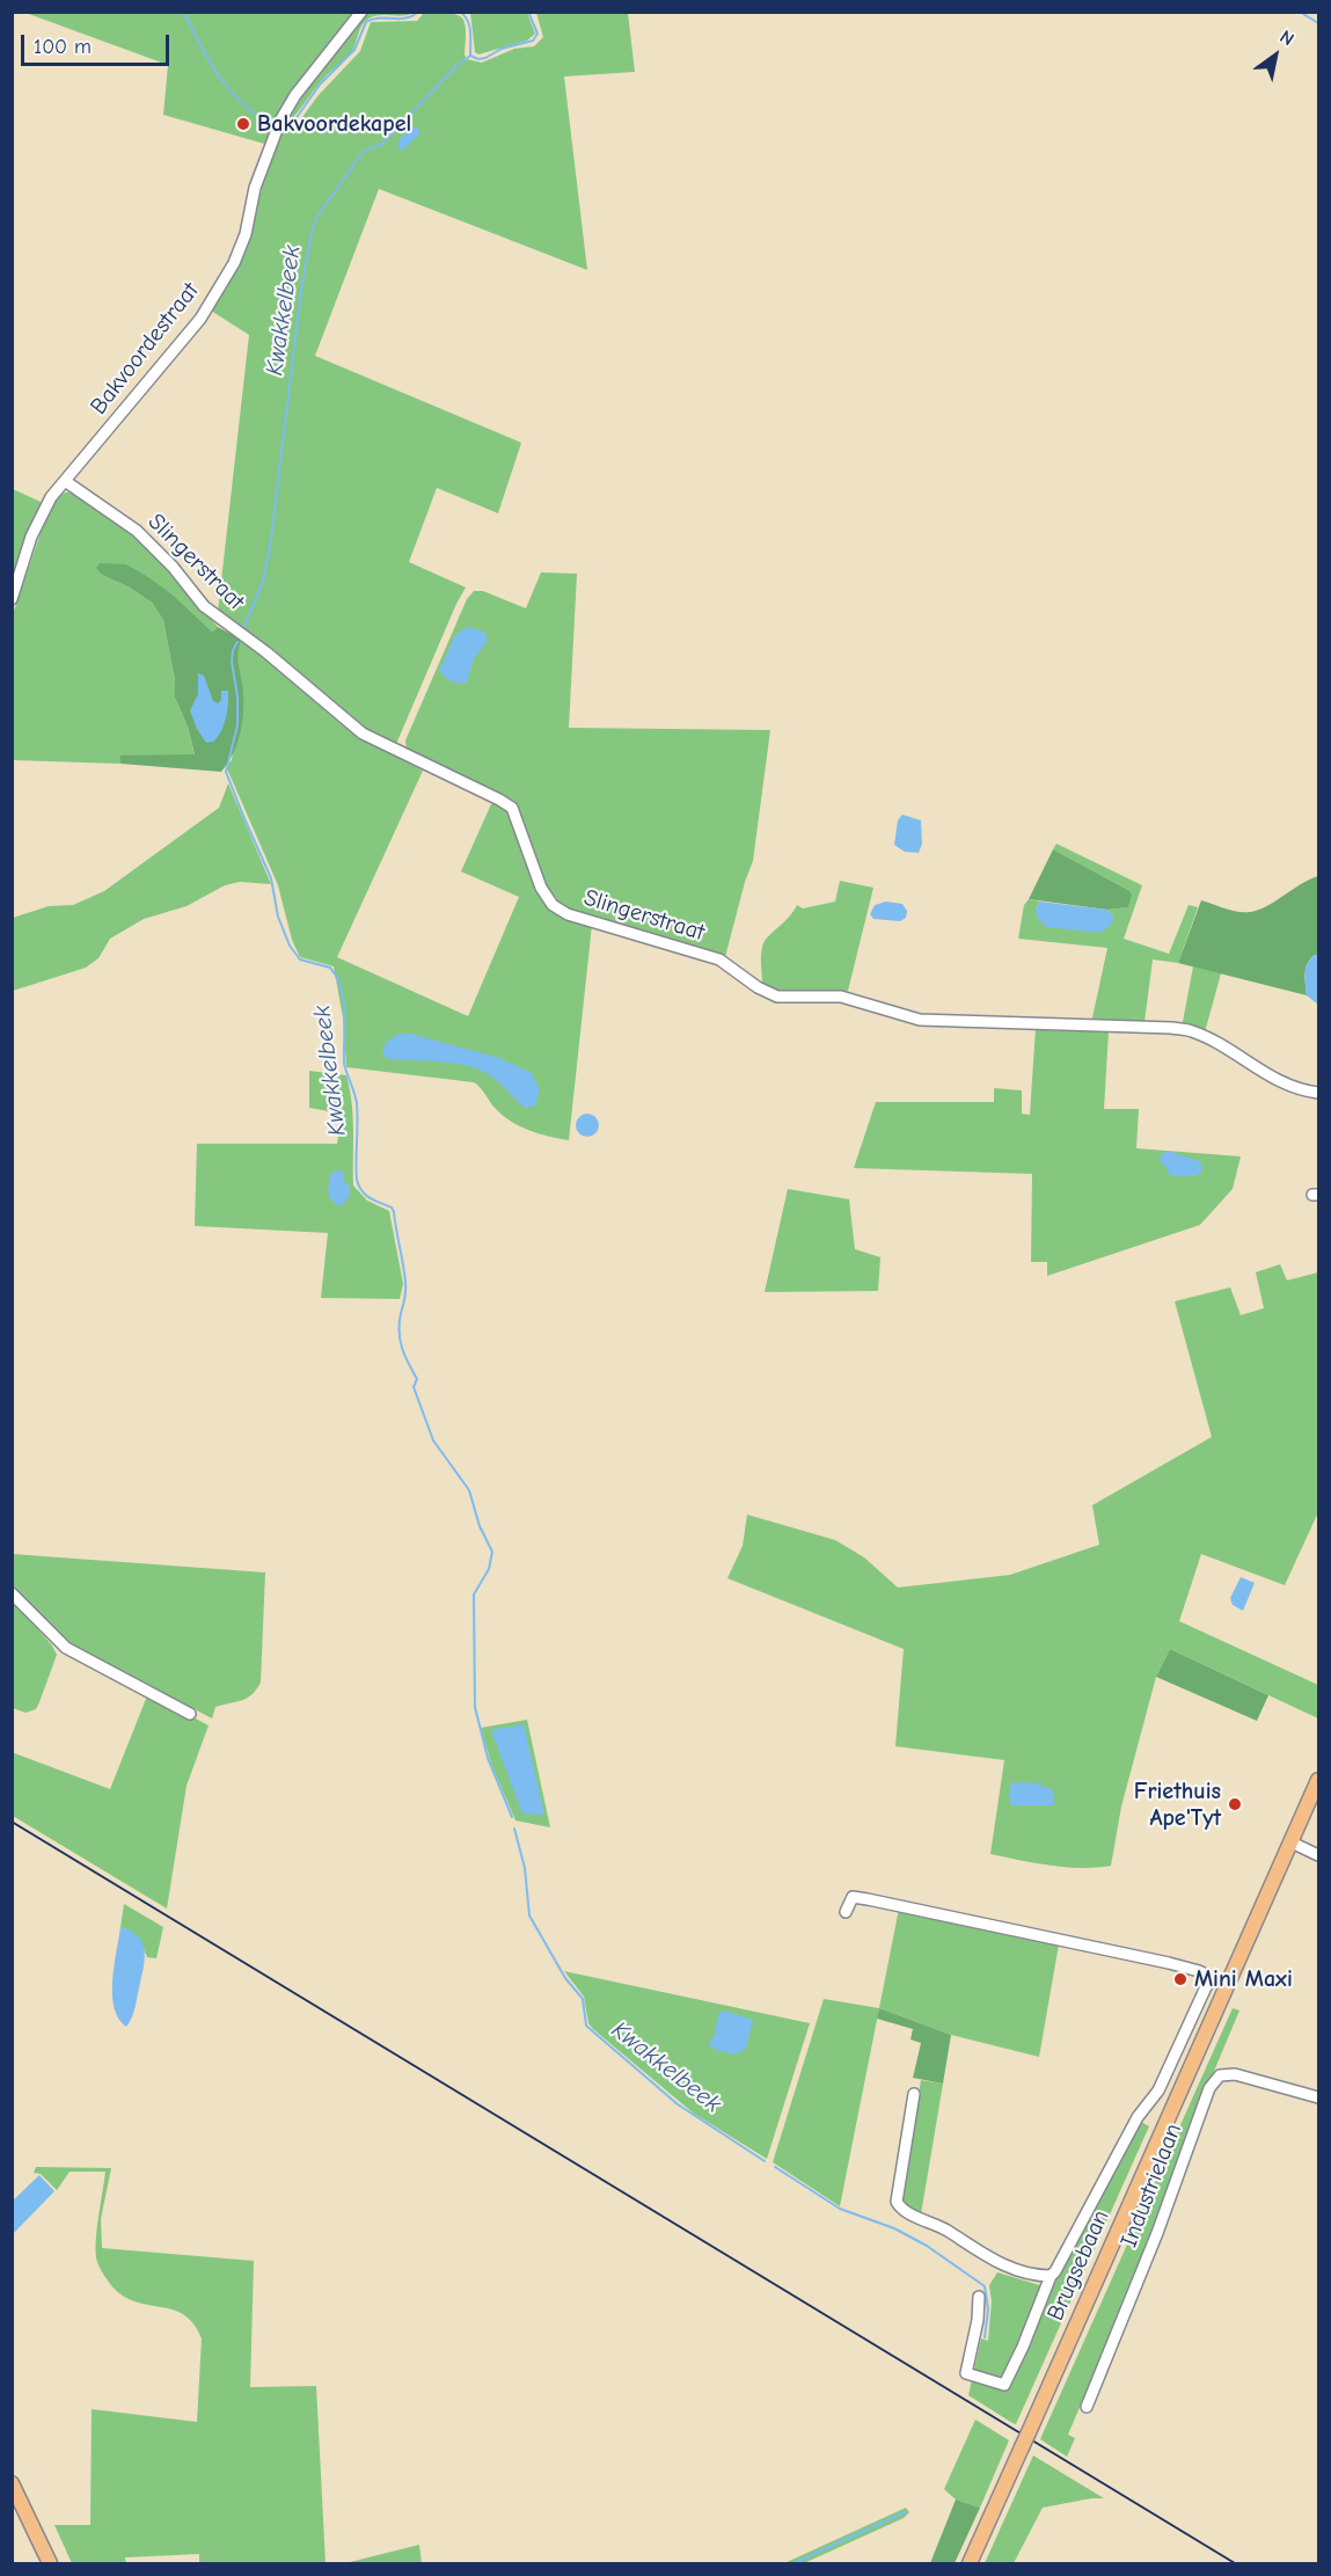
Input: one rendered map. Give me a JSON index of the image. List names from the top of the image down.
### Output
{
  "streets": {
    "main road": ["Brugsebaan"],
    "street": ["Bakvoordestraat", "Slingerstraat", "Industrielaan"]
  },
  "crossings": [
    ["Bakvoordestraat", "Slingerstraat"]
  ],
  "water": ["Kwakkelbeek"],
  "places": ["Bakvoordekapel", "Friethuis Ape'Tyt", "Mini Maxi"],
  "scale_bar": "100 m",
  "north": "top right"
}
